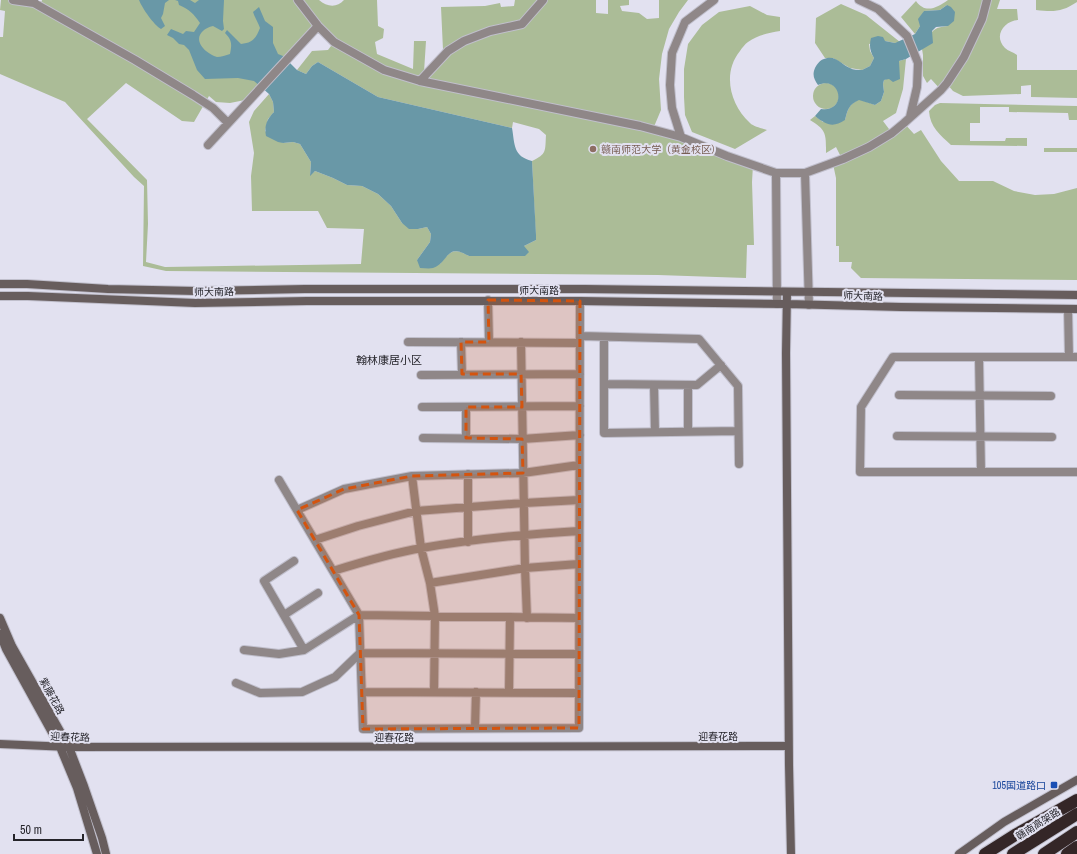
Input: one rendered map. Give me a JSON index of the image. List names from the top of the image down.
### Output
{
  "streets": {
    "highway": ["赣南高架路"],
    "main road": ["师大南路", "紫藤花路", "迎春花路"]
  },
  "crossings": [
    ["紫藤花路", "迎春花路"]
  ],
  "districts": ["翰林康居小区"],
  "places": {
    "other": ["赣南师范大学（黄金校区）"],
    "transit": ["105国道路口"]
  },
  "scale_bar": "50 m"
}
